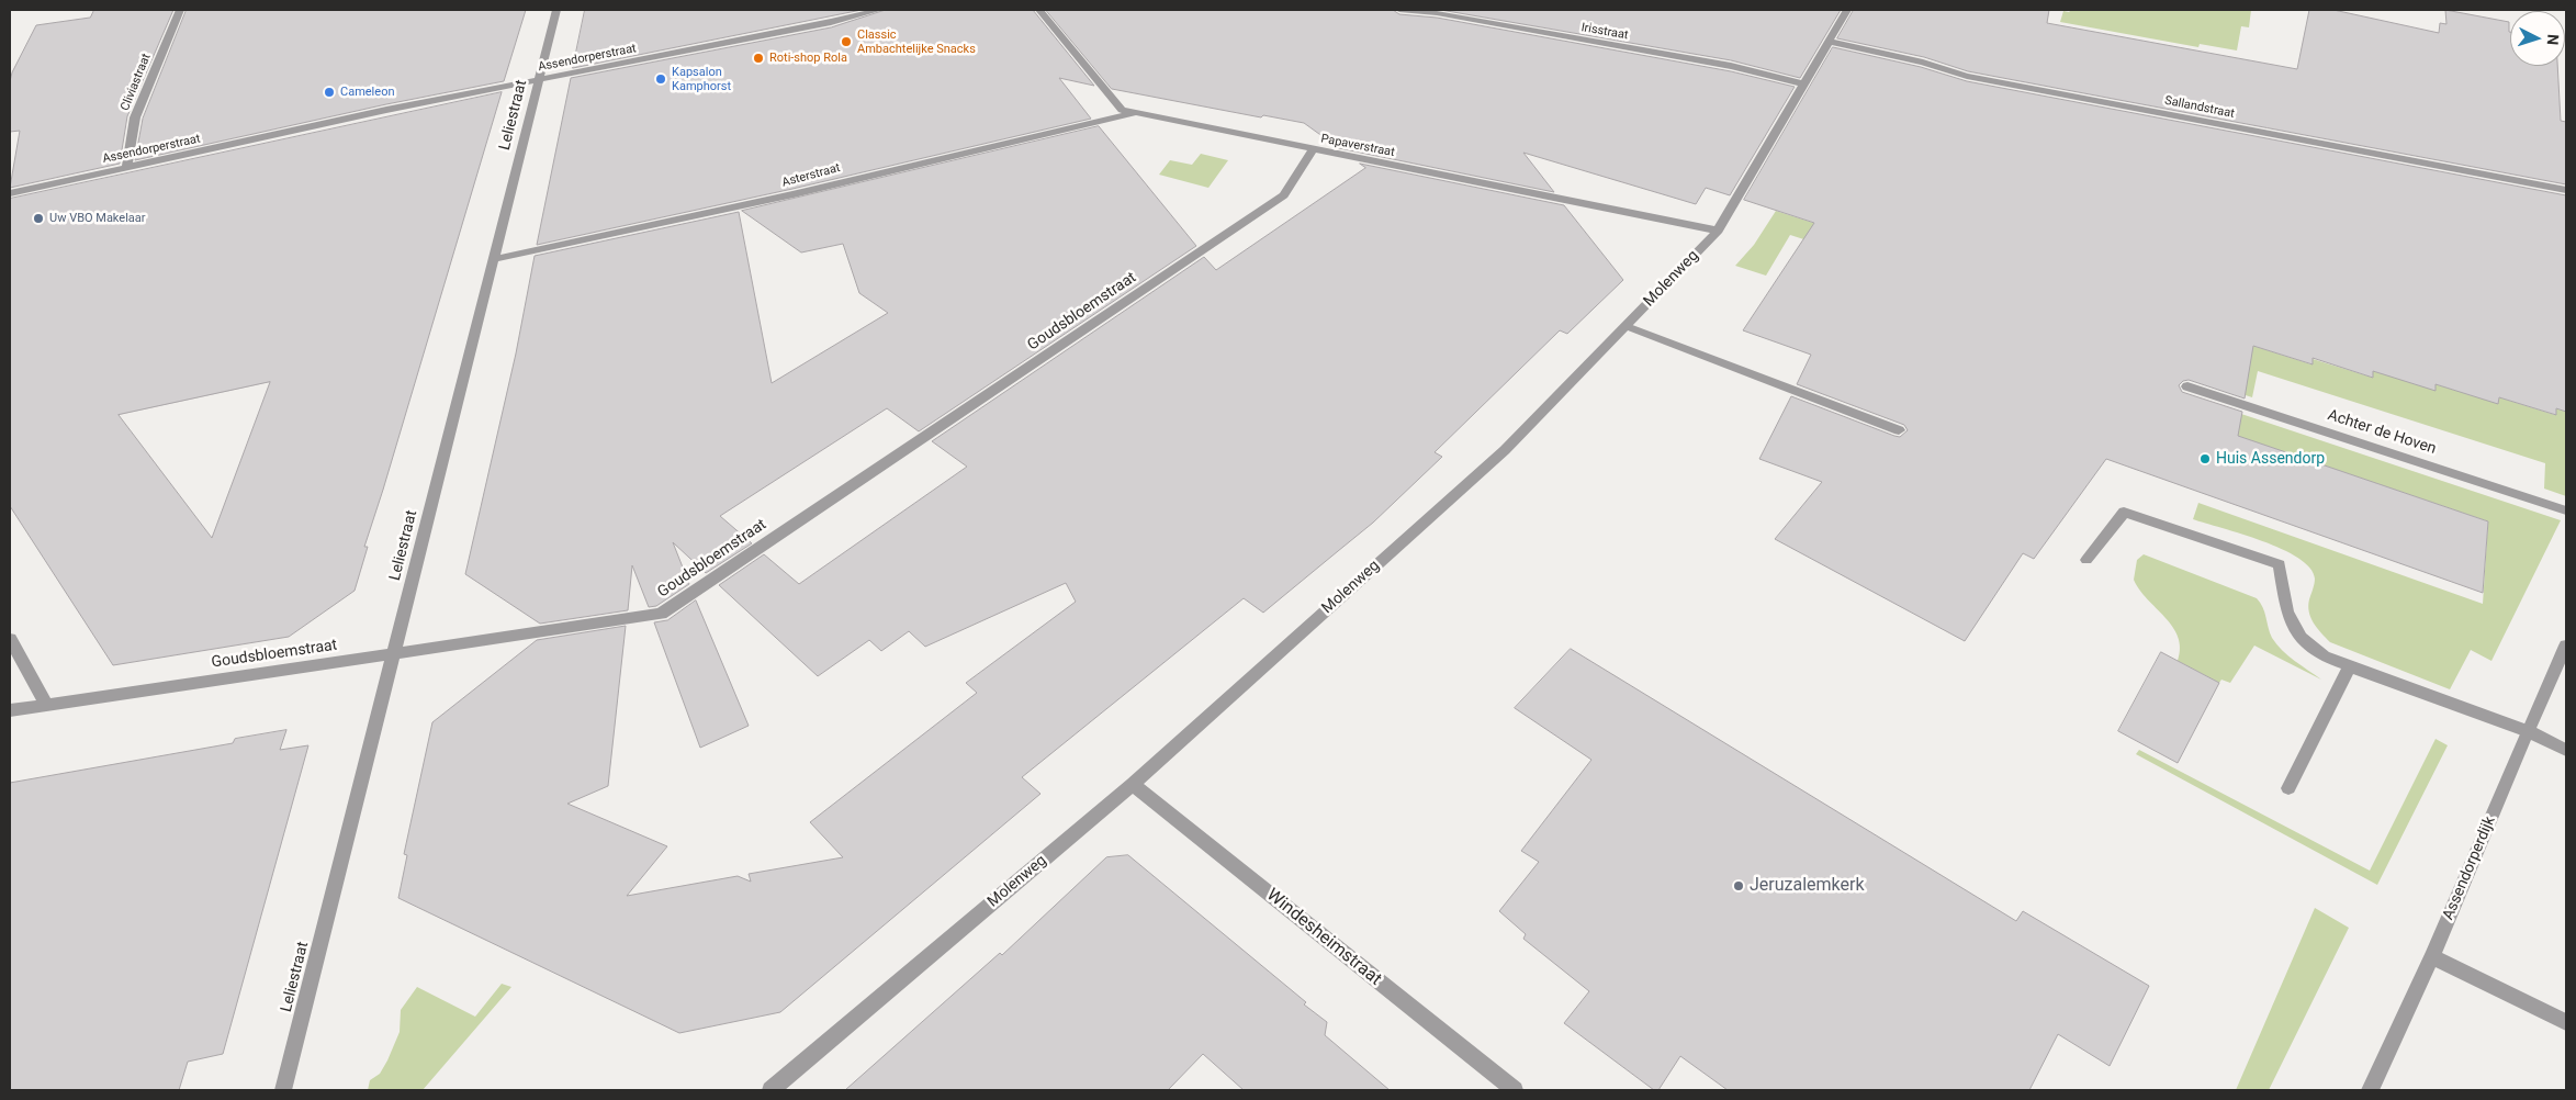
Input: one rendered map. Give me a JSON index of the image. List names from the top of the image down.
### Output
{
  "streets": {
    "street": [
      "Irisstraat",
      "Assendorperstraat",
      "Cliviastraat",
      "Sallandstraat",
      "Leliestraat",
      "Papaverstraat",
      "Asterstraat",
      "Molenweg",
      "Goudsbloemstraat",
      "Achter de Hoven",
      "Assendorperdijk",
      "Windesheimstraat"
    ]
  },
  "crossings": [
    ["Irisstraat", "Molenweg"],
    ["Assendorperstraat", "Cliviastraat"],
    ["Assendorperstraat", "Leliestraat"],
    ["Sallandstraat", "Molenweg"],
    ["Leliestraat", "Asterstraat"],
    ["Leliestraat", "Goudsbloemstraat"],
    ["Papaverstraat", "Asterstraat"],
    ["Papaverstraat", "Molenweg"],
    ["Papaverstraat", "Goudsbloemstraat"],
    ["Molenweg", "Windesheimstraat"]
  ],
  "places": [
    "Classic Ambachtelijke Snacks",
    "Roti-shop Rola",
    "Kapsalon Kamphorst",
    "Cameleon",
    "Uw VBO Makelaar",
    "Huis Assendorp",
    "Jeruzalemkerk"
  ],
  "north": "right"
}
